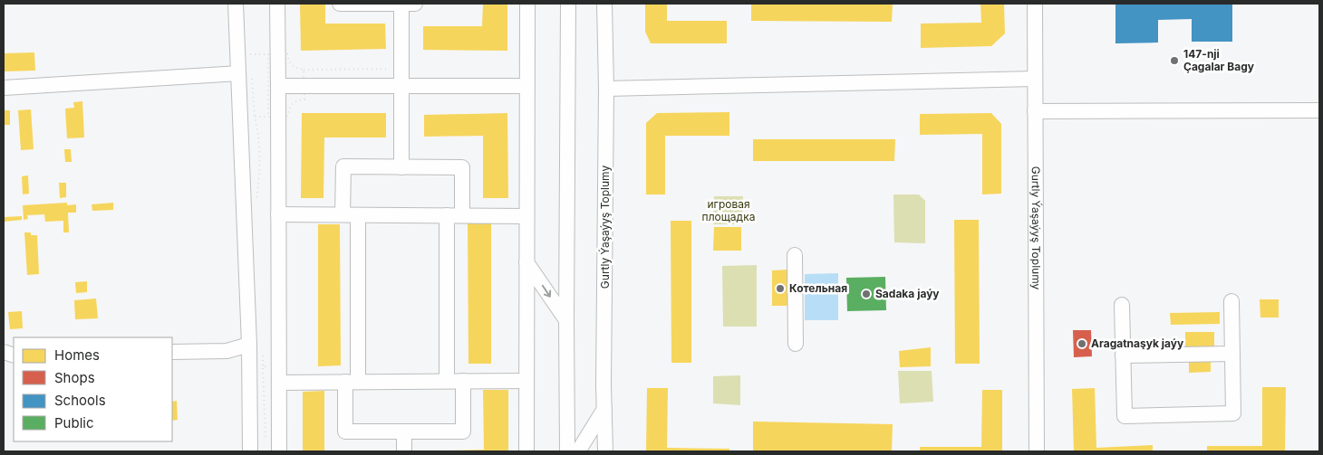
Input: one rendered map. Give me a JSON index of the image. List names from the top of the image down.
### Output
{
  "streets": {
    "street": ["Gurtly Ýaşaýyş Toplumy"]
  },
  "parks": ["игровая площадка"],
  "places": [
    "147-nji Çagalar Bagy",
    "Котельная",
    "Sadaka jaýy",
    "Aragatnaşyk jaýy"
  ],
  "legend": [
    "Homes",
    "Shops",
    "Schools",
    "Public"
  ]
}
